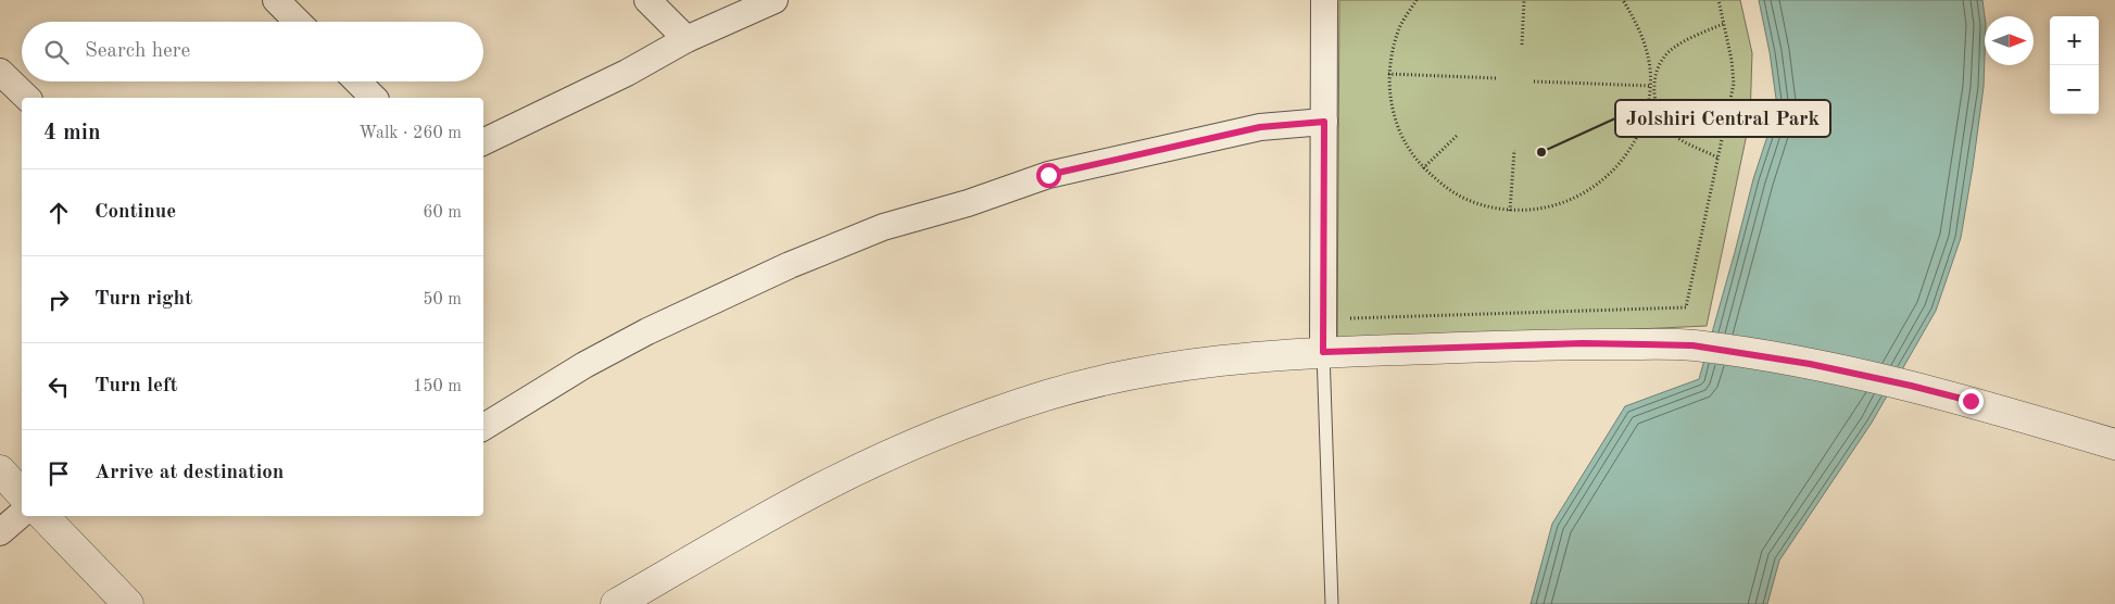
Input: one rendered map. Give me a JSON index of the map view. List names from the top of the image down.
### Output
{
  "places": ["Jolshiri Central Park"],
  "north": "right",
  "page": {
    "map_buttons": ["+", "−"],
    "search": "Search here",
    "heading": ["4 min", "Walk · 260 m"],
    "list": [
      ["Continue", "60 m"],
      ["Turn right", "50 m"],
      ["Turn left", "150 m"],
      "Arrive at destination"
    ]
  }
}
